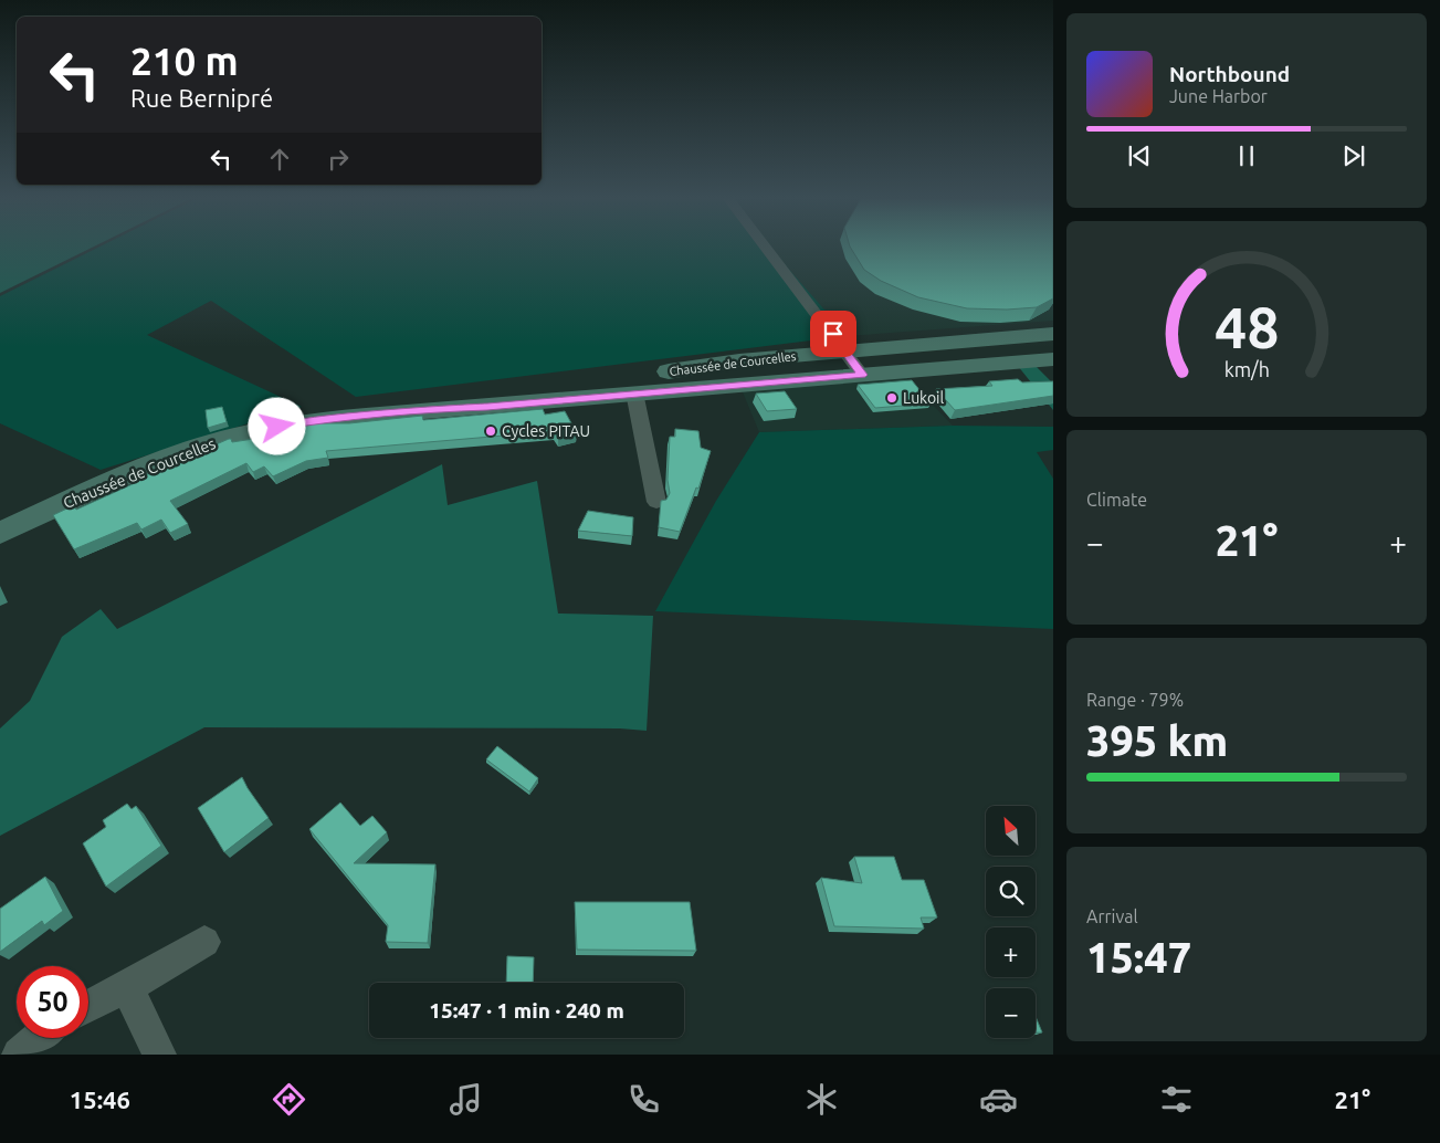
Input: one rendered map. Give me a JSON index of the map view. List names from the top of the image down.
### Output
{
  "streets": {
    "main road": ["Chaussée de Courcelles"]
  },
  "places": ["Lukoil", "Cycles PITAU"],
  "north": "top left",
  "page": {
    "turn": ["210 m", "Rue Bernipré"],
    "song": ["Northbound", "June Harbor"],
    "tile": [
      "Climate",
      ["Range · 79%", "395 km"],
      ["Arrival", "15:47"]
    ],
    "heat": ["−", "21°", "+"],
    "map_buttons": ["+", "−"],
    "limit": "50",
    "trip": "15:47 · 1 min · 240 m",
    "tabs": ["15:46", "21°"],
    "gauge": ["48", "km/h"]
  }
}
